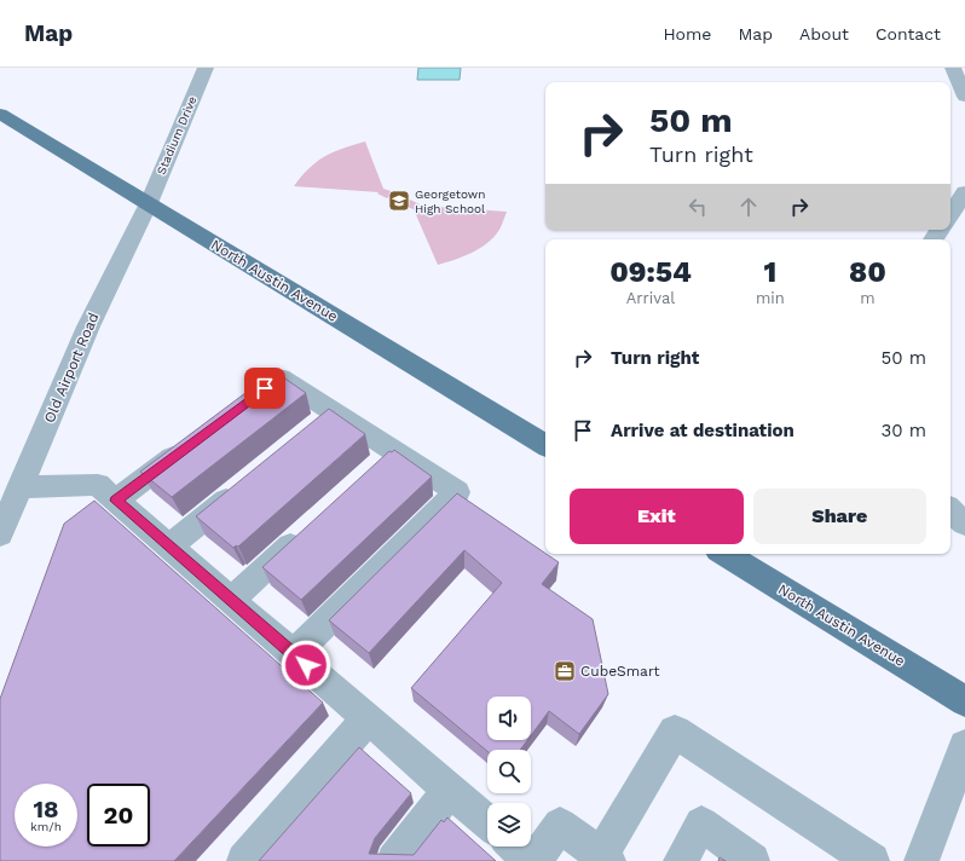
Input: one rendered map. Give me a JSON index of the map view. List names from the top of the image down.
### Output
{
  "streets": {
    "main road": ["North Austin Avenue"],
    "street": ["Stadium Drive", "Old Airport Road"]
  },
  "crossings": [
    ["Stadium Drive", "North Austin Avenue"],
    ["Stadium Drive", "Old Airport Road"],
    ["North Austin Avenue", "Old Airport Road"]
  ],
  "places": {
    "school or university": ["Georgetown High School"],
    "office": ["CubeSmart"]
  },
  "page": {
    "header": "Map",
    "nav": [
      "Home",
      "Map",
      "About",
      "Contact"
    ],
    "turn": ["50 m", "Turn right"],
    "eta": [
      "09:54",
      "Arrival",
      "1",
      "min",
      "80",
      "m"
    ],
    "list": [
      {
        "name": "Turn right",
        "value": "50 m"
      },
      {
        "name": "Arrive at destination",
        "value": "30 m"
      }
    ],
    "buttons": ["Exit", "Share"],
    "speed": "18 km/h",
    "limit": "20"
  }
}
